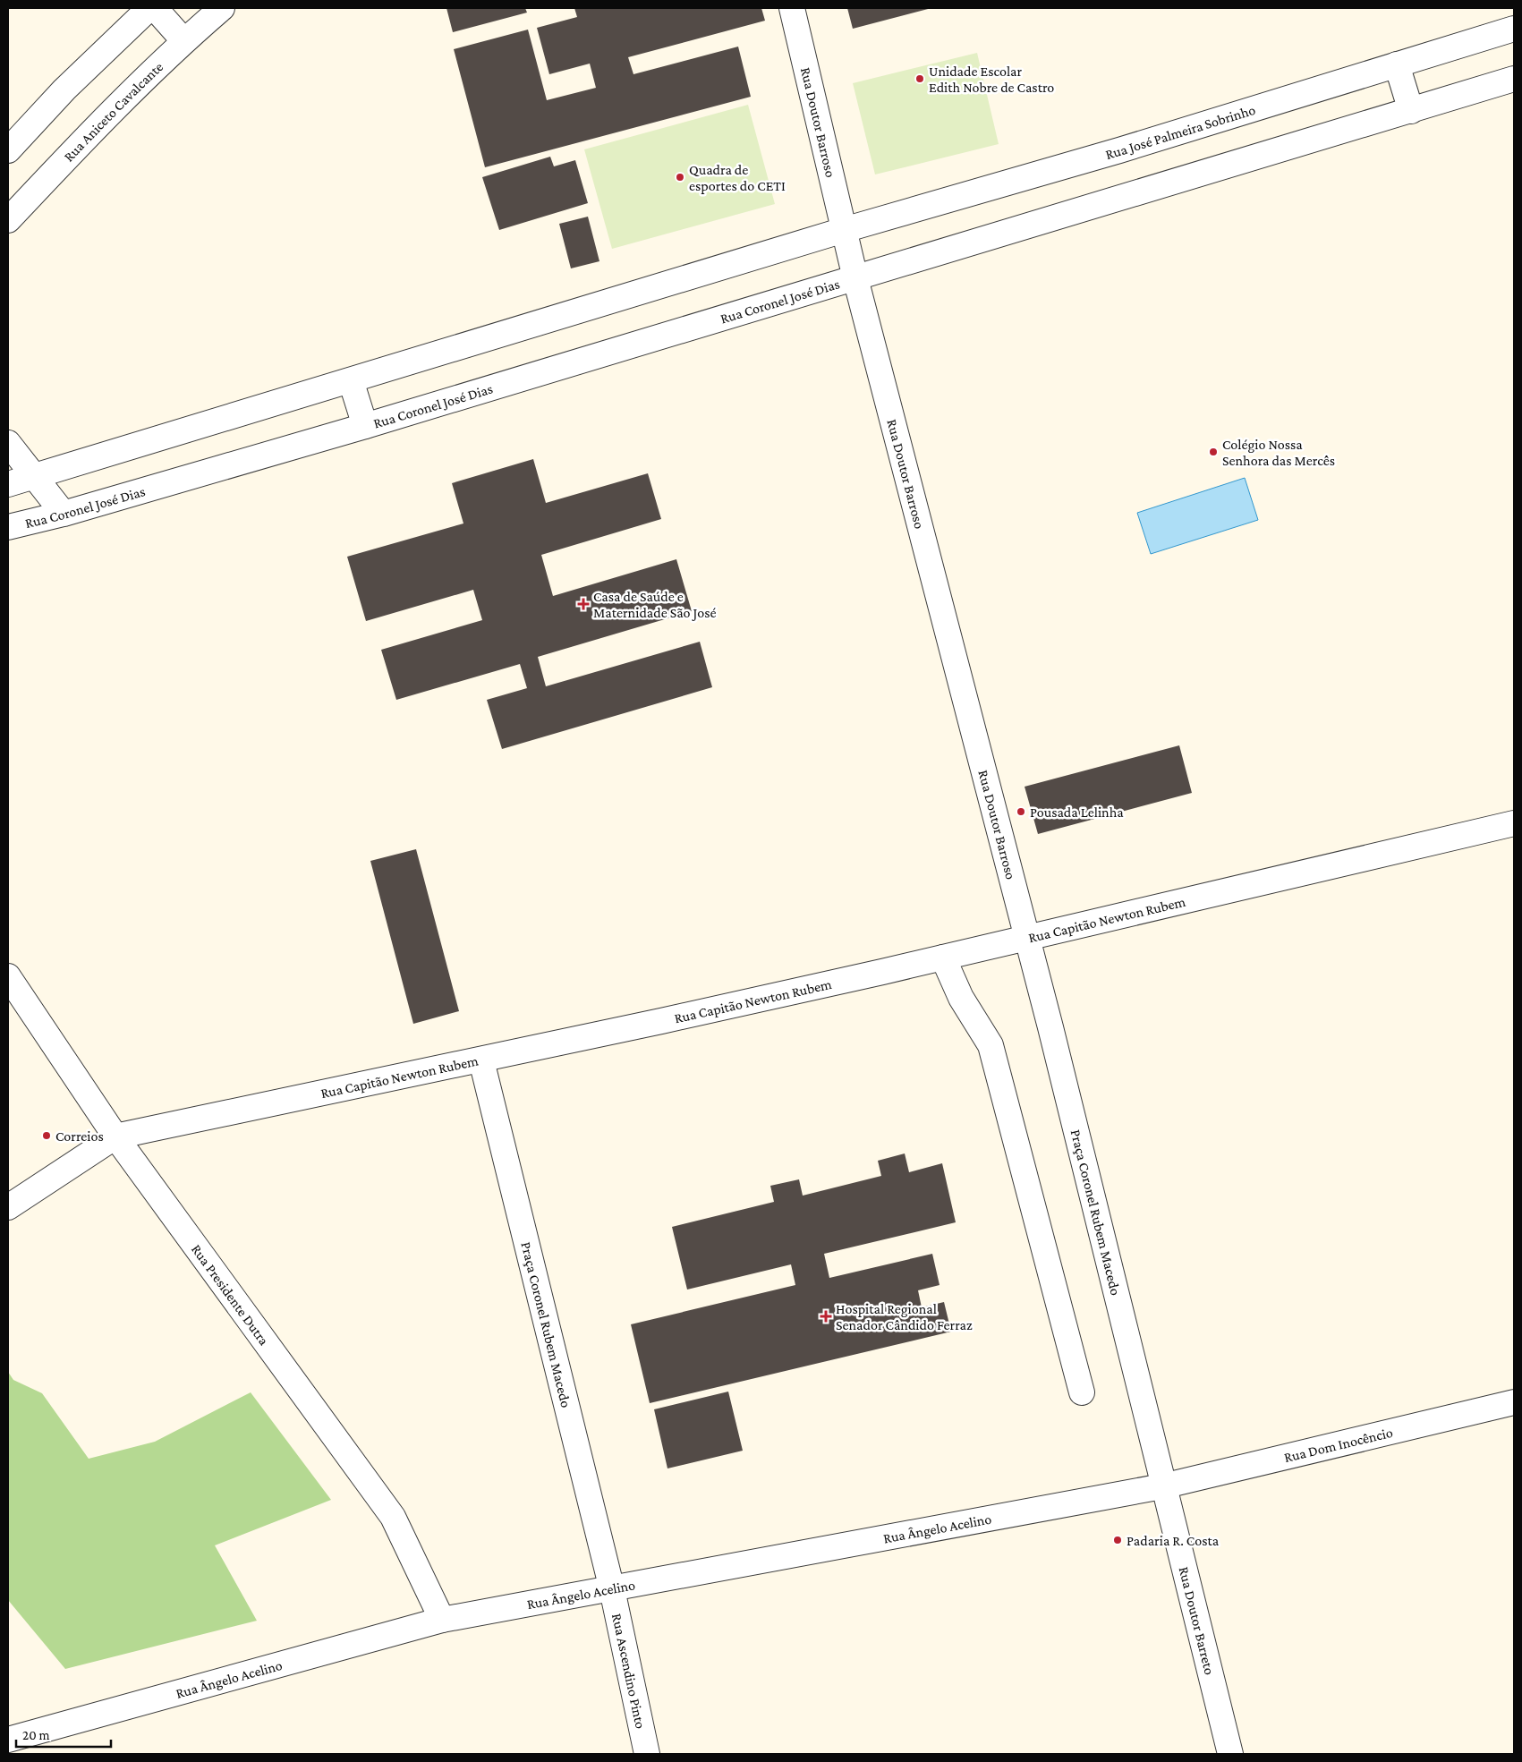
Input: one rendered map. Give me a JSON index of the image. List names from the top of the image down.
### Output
{
  "streets": {
    "street": [
      "Rua Aniceto Cavalcante",
      "Rua Doutor Barroso",
      "Rua José Palmeira Sobrinho",
      "Rua Coronel José Dias",
      "Rua Capitão Newton Rubem",
      "Praça Coronel Rubem Macedo",
      "Rua Presidente Dutra",
      "Rua Dom Inocêncio",
      "Rua Ângelo Acelino",
      "Rua Doutor Barreto",
      "Rua Ascendino Pinto"
    ]
  },
  "crossings": [
    ["Rua Doutor Barroso", "Rua José Palmeira Sobrinho"],
    ["Rua Doutor Barroso", "Rua Coronel José Dias"],
    ["Rua Doutor Barroso", "Rua Capitão Newton Rubem"],
    ["Rua Doutor Barroso", "Praça Coronel Rubem Macedo"],
    ["Rua Capitão Newton Rubem", "Praça Coronel Rubem Macedo"],
    ["Rua Capitão Newton Rubem", "Rua Presidente Dutra"],
    ["Praça Coronel Rubem Macedo", "Rua Dom Inocêncio"],
    ["Praça Coronel Rubem Macedo", "Rua Ângelo Acelino"],
    ["Praça Coronel Rubem Macedo", "Rua Doutor Barreto"],
    ["Praça Coronel Rubem Macedo", "Rua Ascendino Pinto"],
    ["Rua Presidente Dutra", "Rua Ângelo Acelino"],
    ["Rua Dom Inocêncio", "Rua Ângelo Acelino"],
    ["Rua Dom Inocêncio", "Rua Doutor Barreto"],
    ["Rua Ângelo Acelino", "Rua Doutor Barreto"],
    ["Rua Ângelo Acelino", "Rua Ascendino Pinto"]
  ],
  "places": {
    "other": [
      "Unidade Escolar Edith Nobre de Castro",
      "Quadra de esportes do CETI",
      "Colégio Nossa Senhora das Mercês",
      "Pousada Lelinha",
      "Correios",
      "Padaria R. Costa"
    ],
    "health": ["Casa de Saúde e Maternidade São José", "Hospital Regional Senador Cândido Ferraz"]
  },
  "scale_bar": "20 m"
}
